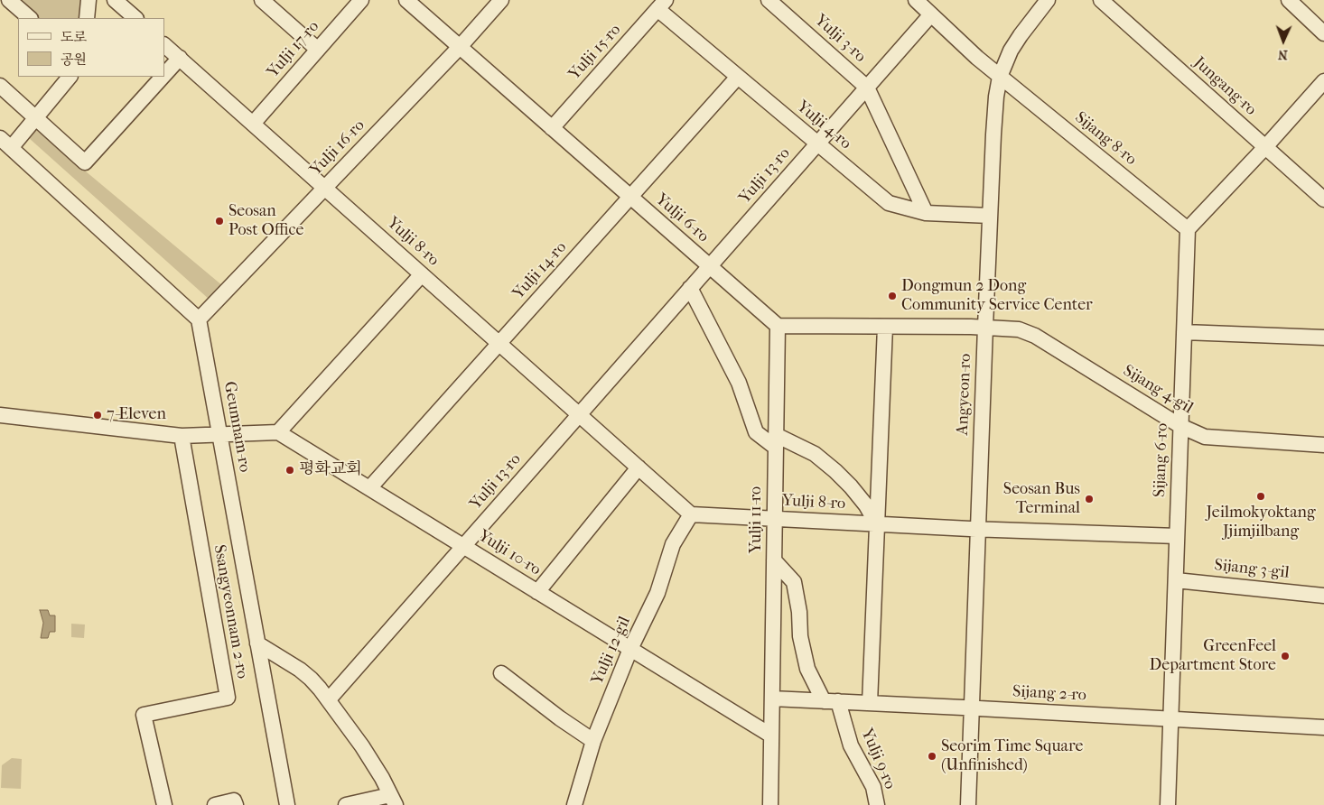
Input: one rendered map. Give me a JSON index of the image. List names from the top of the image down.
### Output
{
  "streets": {
    "street": [
      "Yulji 3-ro",
      "Yulji 17-ro",
      "Yulji 15-ro",
      "Jungang-ro",
      "Yulji 4-ro",
      "Sijang 8-ro",
      "Yulji 16-ro",
      "Yulji 13-ro",
      "Yulji 6-ro",
      "Yulji 8-ro",
      "Yulji 14-ro",
      "Sijang 4-gil",
      "Angyeon-ro",
      "Geumnam-ro",
      "Sijang 6-ro",
      "Yulji 11-ro",
      "Yulji 10-ro",
      "Sijang 3-gil",
      "Ssangyeonnam 2-ro",
      "Yulji 12-gil",
      "Sijang 2-ro",
      "Yulji 9-ro"
    ]
  },
  "crossings": [
    ["Yulji 3-ro", "Yulji 13-ro"],
    ["Yulji 17-ro", "Yulji 8-ro"],
    ["Yulji 15-ro", "Yulji 4-ro"],
    ["Yulji 15-ro", "Yulji 6-ro"],
    ["Yulji 4-ro", "Yulji 13-ro"],
    ["Yulji 4-ro", "Yulji 14-ro"],
    ["Yulji 4-ro", "Angyeon-ro"],
    ["Sijang 8-ro", "Yulji 13-ro"],
    ["Sijang 8-ro", "Angyeon-ro"],
    ["Sijang 8-ro", "Sijang 6-ro"],
    ["Yulji 16-ro", "Yulji 6-ro"],
    ["Yulji 16-ro", "Yulji 8-ro"],
    ["Yulji 16-ro", "Geumnam-ro"],
    ["Yulji 13-ro", "Yulji 6-ro"],
    ["Yulji 13-ro", "Yulji 8-ro"],
    ["Yulji 13-ro", "Yulji 10-ro"],
    ["Yulji 6-ro", "Yulji 14-ro"],
    ["Yulji 6-ro", "Yulji 11-ro"],
    ["Yulji 8-ro", "Yulji 14-ro"],
    ["Yulji 8-ro", "Angyeon-ro"],
    ["Yulji 8-ro", "Sijang 6-ro"],
    ["Yulji 8-ro", "Yulji 11-ro"],
    ["Yulji 8-ro", "Yulji 12-gil"],
    ["Yulji 14-ro", "Yulji 10-ro"],
    ["Sijang 4-gil", "Angyeon-ro"],
    ["Sijang 4-gil", "Sijang 6-ro"],
    ["Angyeon-ro", "Sijang 2-ro"],
    ["Sijang 6-ro", "Sijang 3-gil"],
    ["Sijang 6-ro", "Sijang 2-ro"],
    ["Yulji 11-ro", "Sijang 2-ro"],
    ["Yulji 11-ro", "Yulji 9-ro"],
    ["Yulji 10-ro", "Yulji 12-gil"],
    ["Sijang 2-ro", "Yulji 9-ro"]
  ],
  "places": [
    "Seosan Post Office",
    "Dongmun 2 Dong Community Service Center",
    "7-Eleven",
    "평화교회",
    "Jeilmokyoktang Jjimjilbang",
    "Seosan Bus Terminal",
    "GreenFeel Department Store",
    "Seorim Time Square (Unfinished)"
  ],
  "legend": ["도로", "공원"],
  "north": "bottom"
}
